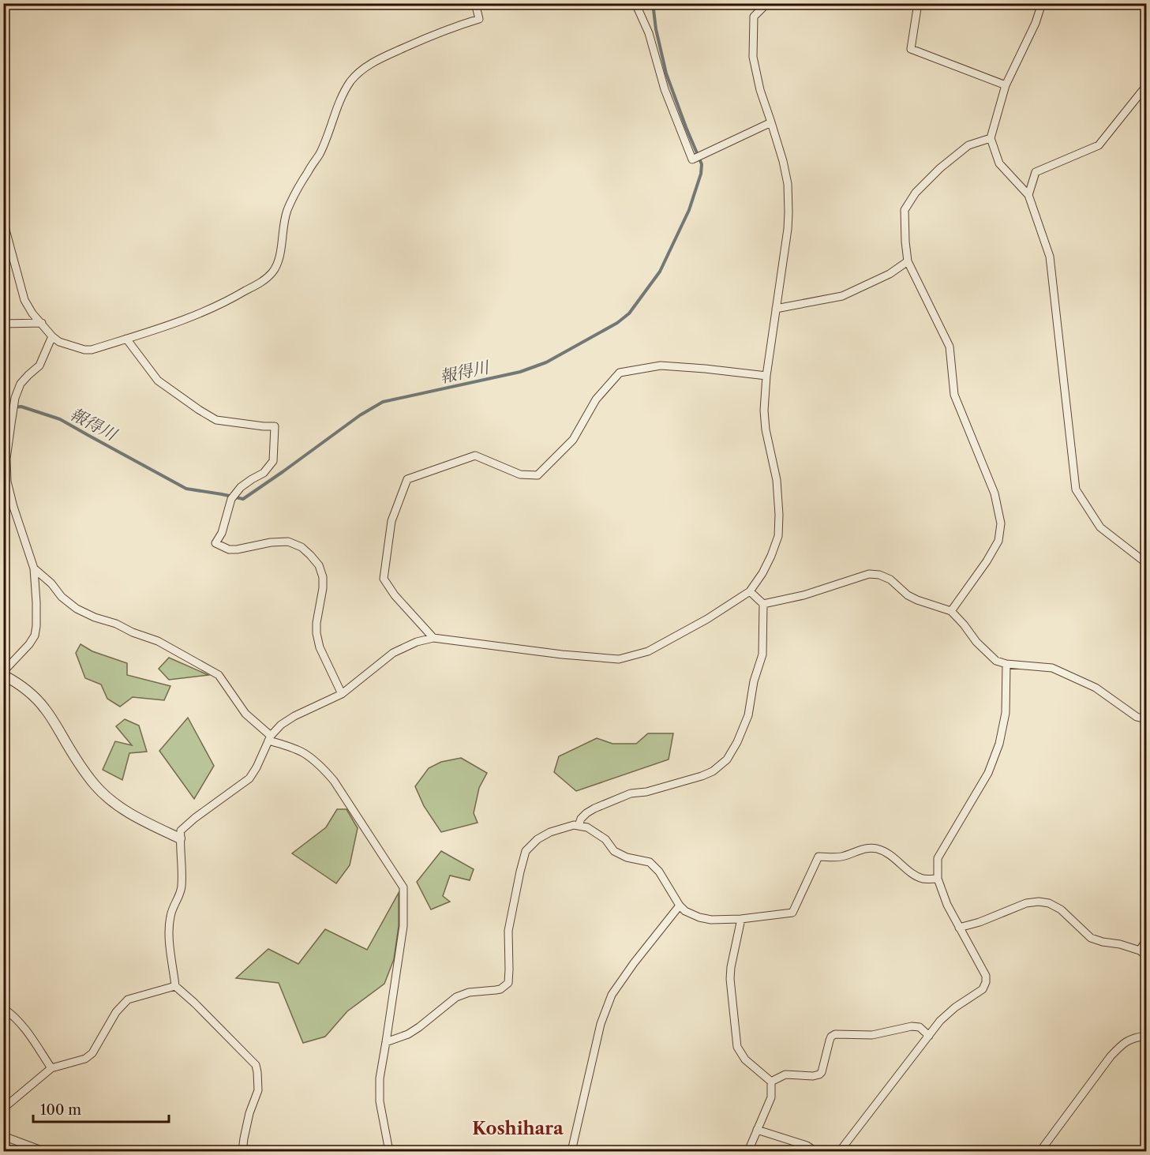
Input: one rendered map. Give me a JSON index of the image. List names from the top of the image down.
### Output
{
  "districts": ["Koshihara"],
  "water": ["報得川"],
  "scale_bar": "100 m"
}
